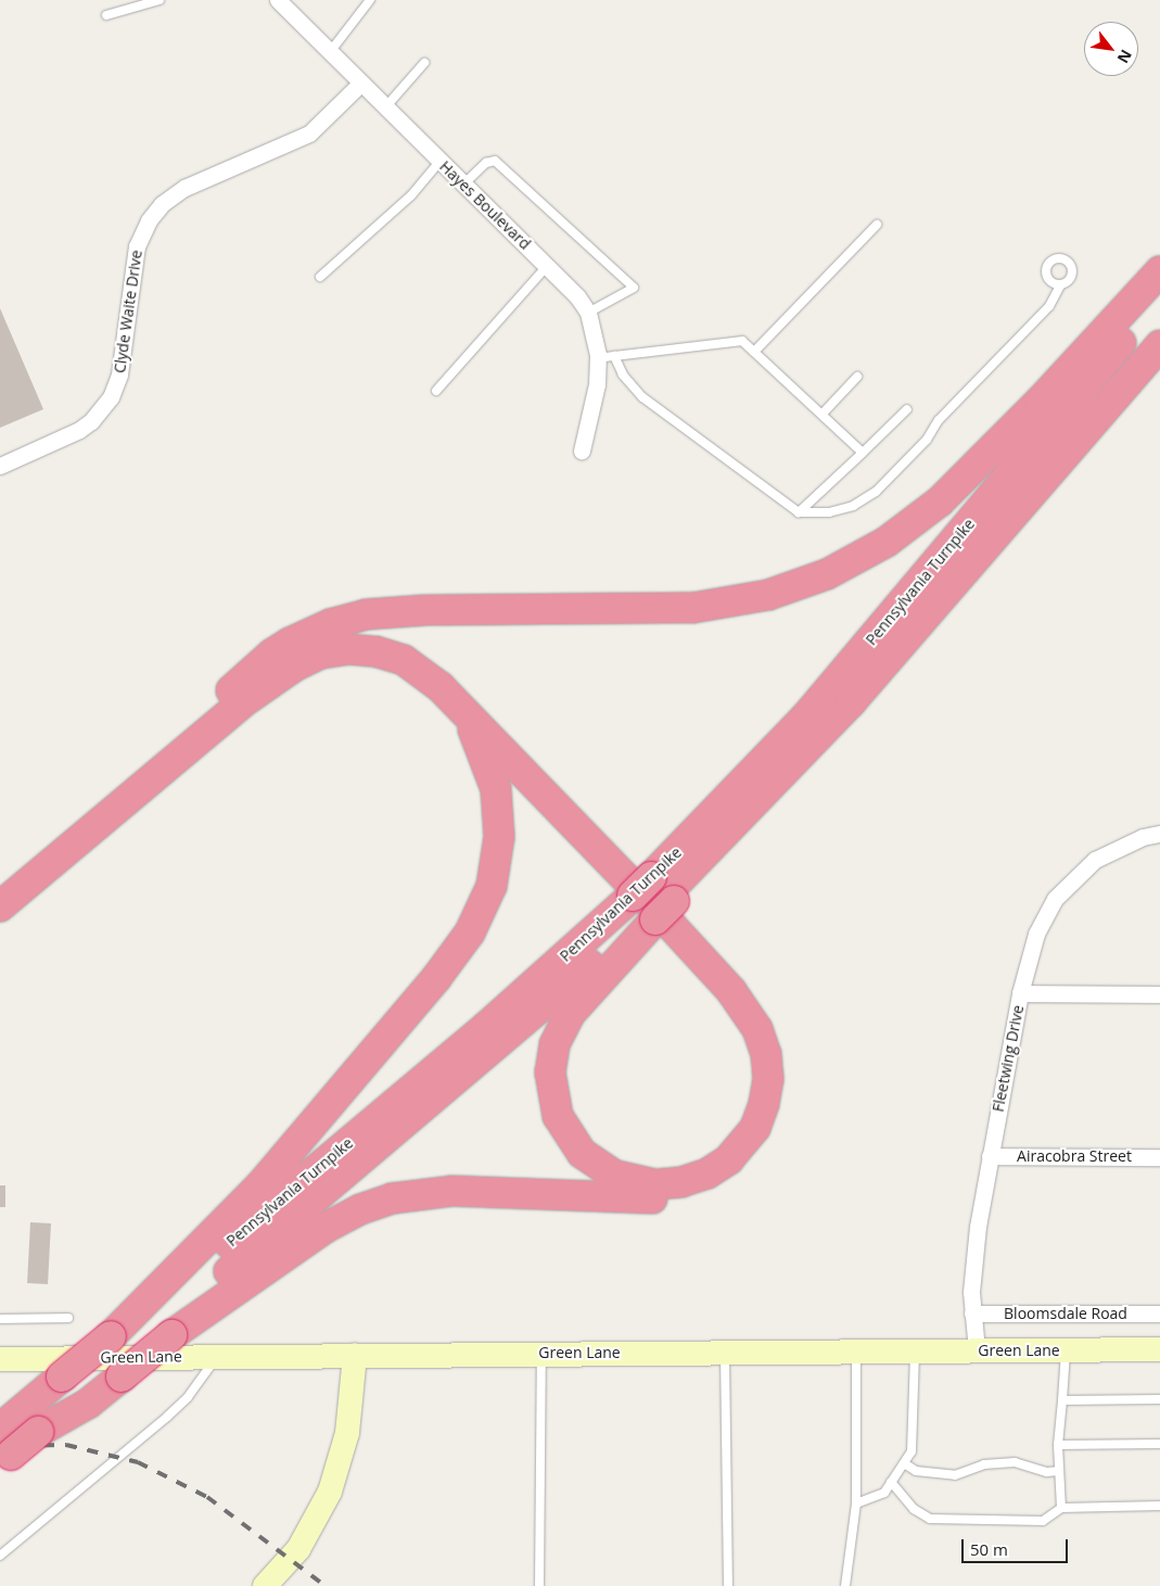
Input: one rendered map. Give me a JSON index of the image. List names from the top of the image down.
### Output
{
  "streets": {
    "highway": ["Pennsylvania Turnpike"],
    "street": [
      "Hayes Boulevard",
      "Clyde Waite Drive",
      "Fleetwing Drive",
      "Airacobra Street",
      "Bloomsdale Road",
      "Green Lane"
    ]
  },
  "crossings": [
    ["Hayes Boulevard", "Clyde Waite Drive"],
    ["Fleetwing Drive", "Airacobra Street"],
    ["Fleetwing Drive", "Bloomsdale Road"],
    ["Fleetwing Drive", "Green Lane"]
  ],
  "scale_bar": "50 m",
  "north": "bottom right"
}
